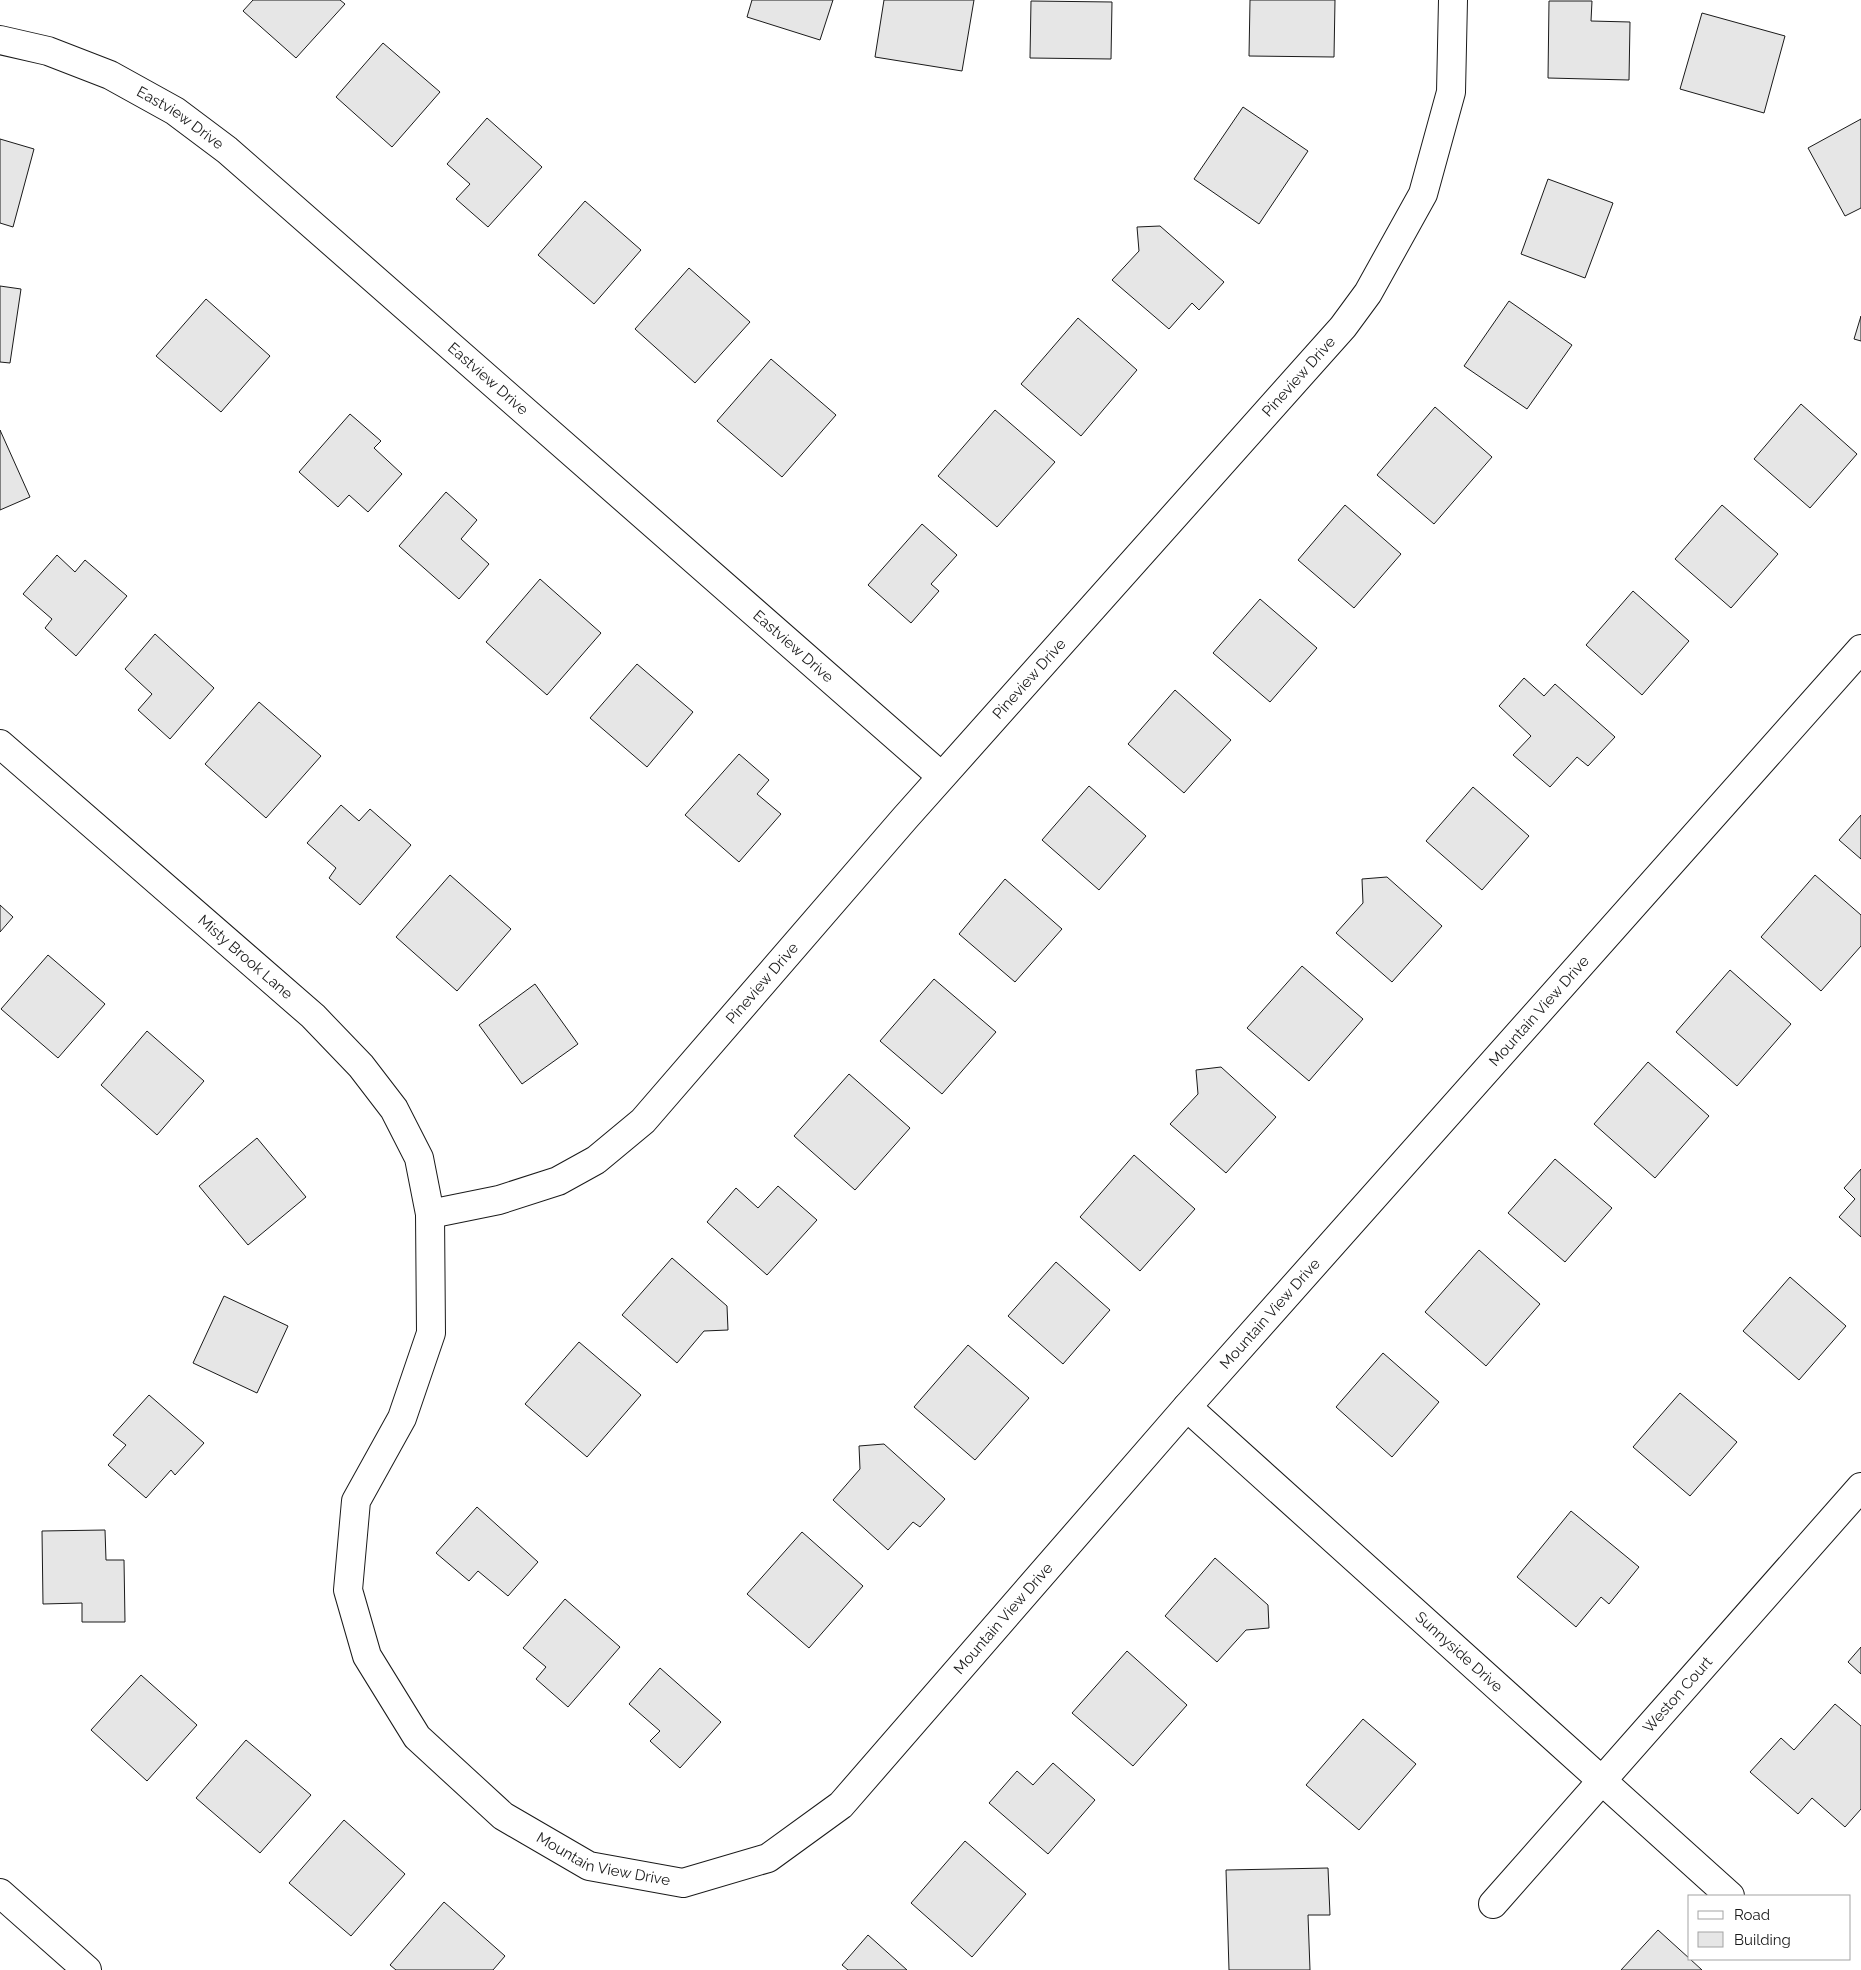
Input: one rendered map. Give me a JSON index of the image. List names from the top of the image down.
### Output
{
  "streets": {
    "street": [
      "Eastview Drive",
      "Pineview Drive",
      "Misty Brook Lane",
      "Mountain View Drive",
      "Sunnyside Drive",
      "Weston Court"
    ]
  },
  "crossings": [
    ["Eastview Drive", "Pineview Drive"],
    ["Pineview Drive", "Misty Brook Lane"],
    ["Pineview Drive", "Mountain View Drive"],
    ["Misty Brook Lane", "Mountain View Drive"],
    ["Mountain View Drive", "Sunnyside Drive"],
    ["Sunnyside Drive", "Weston Court"]
  ],
  "legend": ["Road", "Building"]
}
